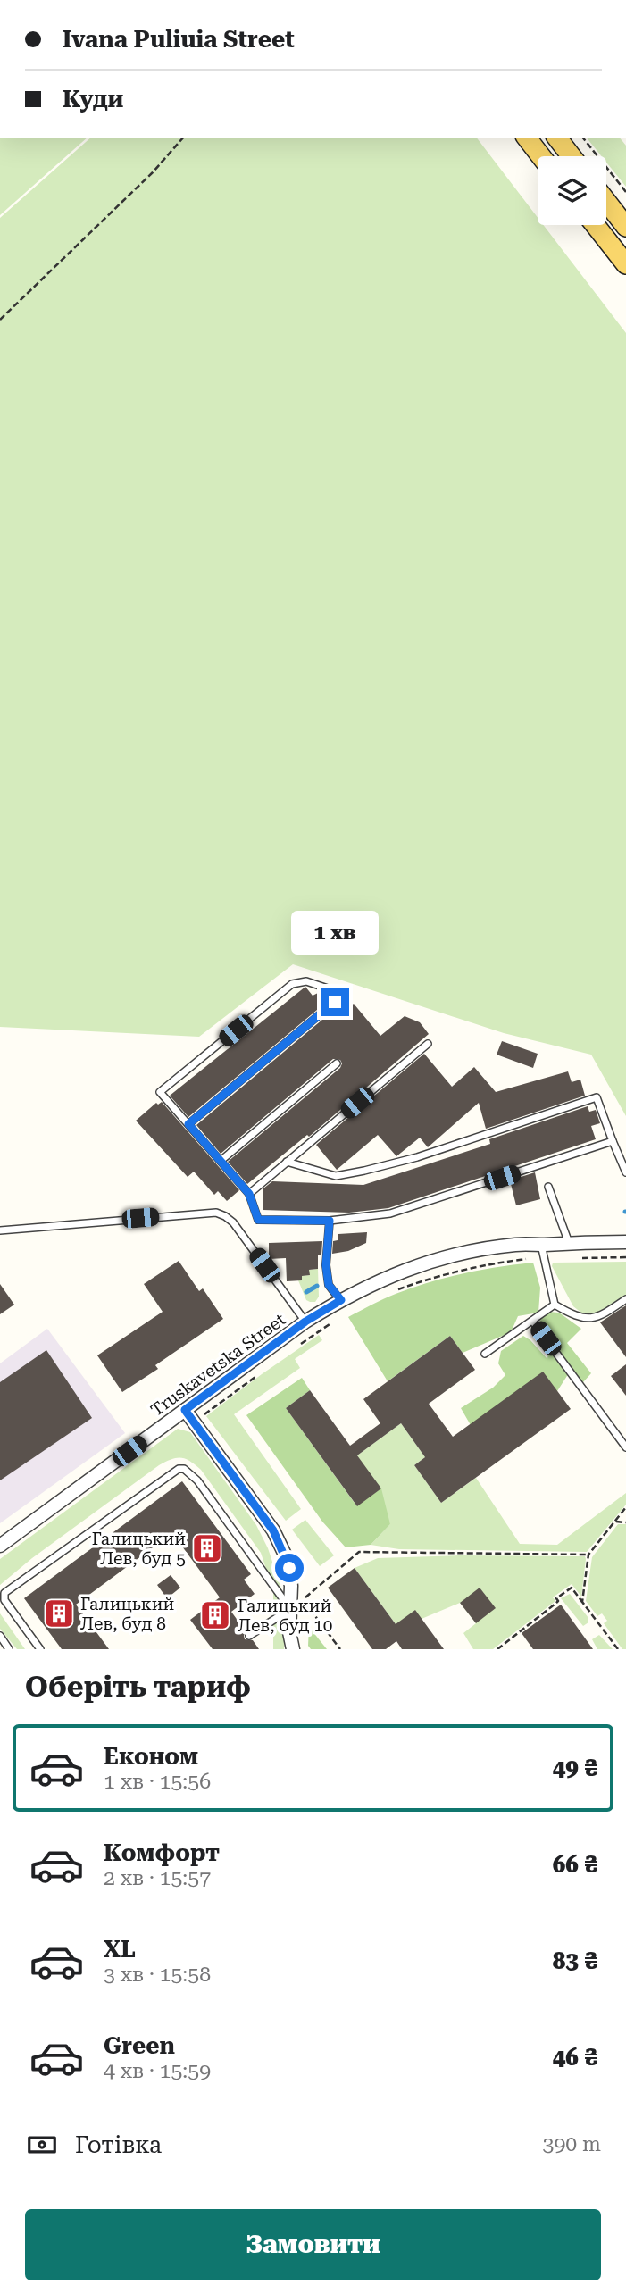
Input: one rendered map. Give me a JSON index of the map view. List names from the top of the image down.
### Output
{
  "streets": {
    "street": ["Truskavetska Street"]
  },
  "places": {
    "building": ["Галицький Лев, буд 5", "Галицький Лев, буд 8", "Галицький Лев, буд 10"]
  },
  "page": {
    "banner": ["Ivana Puliuia Street", "Куди"],
    "bubble": "1 хв",
    "heading": "Оберіть тариф",
    "list": [
      {
        "name": "Економ",
        "note": "1 хв · 15:56",
        "value": "49 ₴"
      },
      {
        "name": "Комфорт",
        "note": "2 хв · 15:57",
        "value": "66 ₴"
      },
      {
        "name": "XL",
        "note": "3 хв · 15:58",
        "value": "83 ₴"
      },
      {
        "name": "Green",
        "note": "4 хв · 15:59",
        "value": "46 ₴"
      }
    ],
    "pay": ["Готівка", "390 m"],
    "buttons": "Замовити"
  }
}
